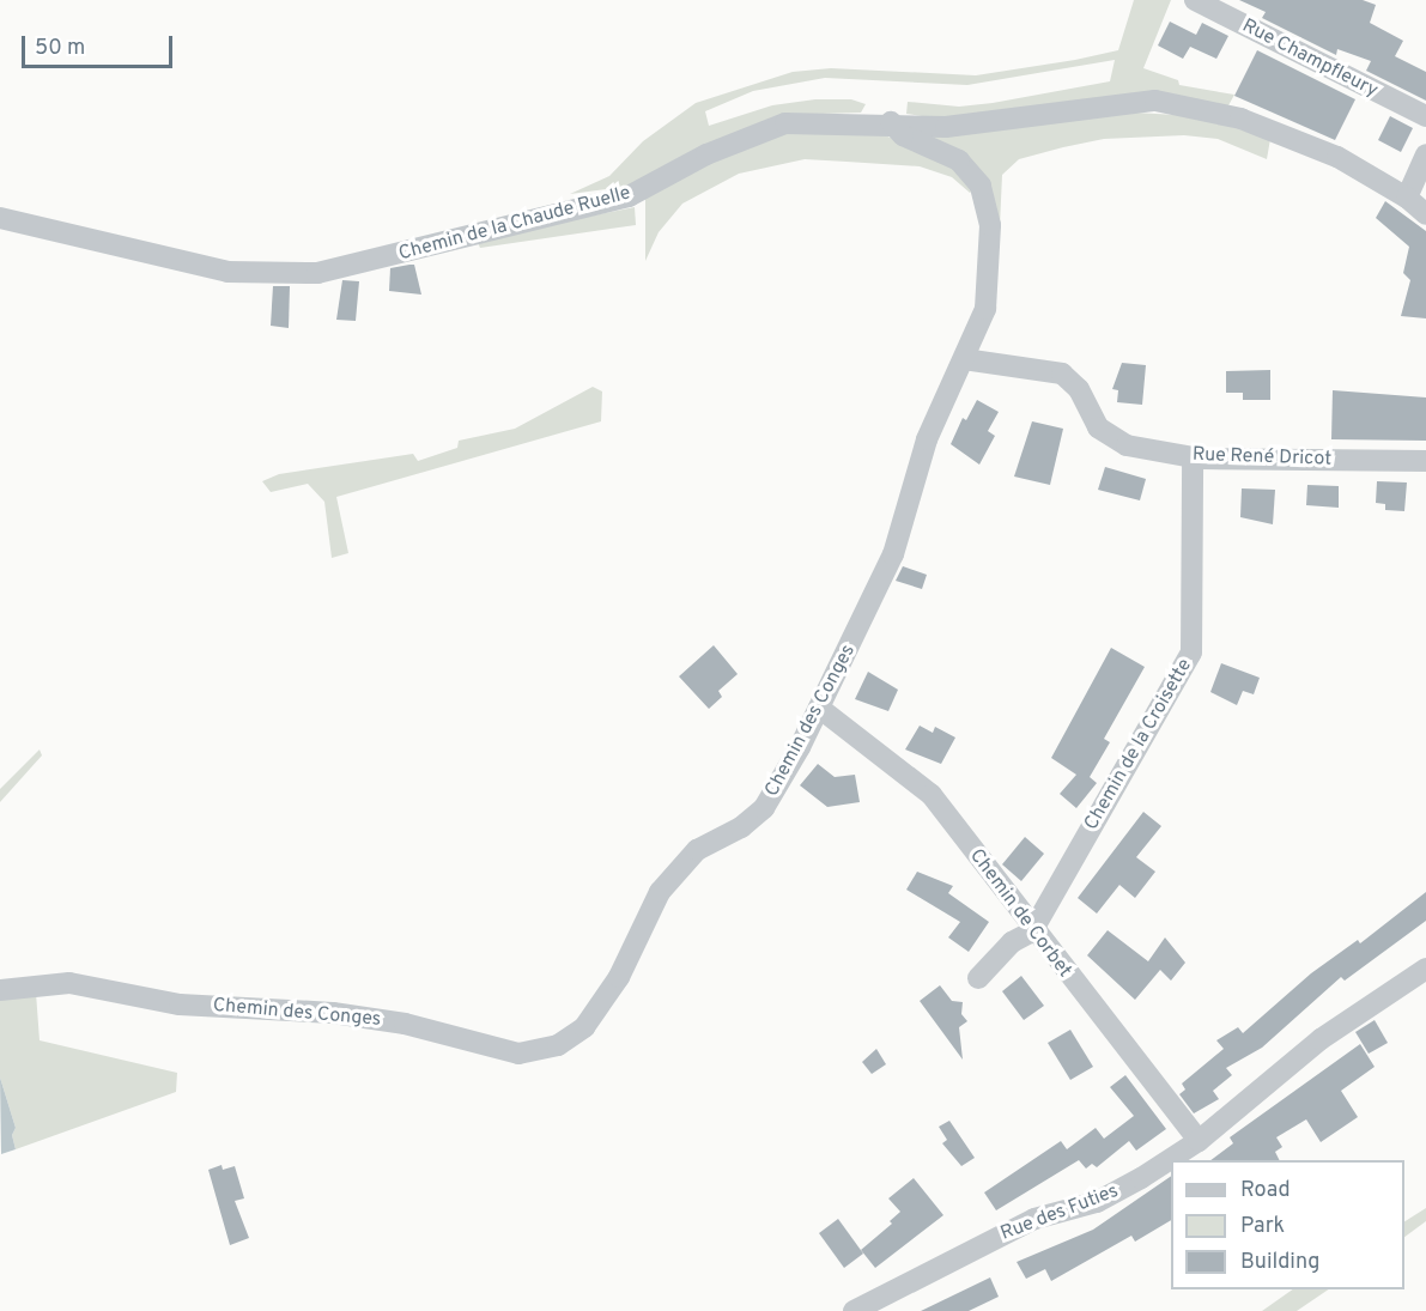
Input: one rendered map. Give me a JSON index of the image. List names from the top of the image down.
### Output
{
  "streets": {
    "street": [
      "Rue Champfleury",
      "Chemin de la Chaude Ruelle",
      "Rue René Dricot",
      "Chemin des Conges",
      "Chemin de la Croisette",
      "Chemin de Corbet",
      "Rue des Futies"
    ]
  },
  "crossings": [
    ["Chemin de la Chaude Ruelle", "Chemin des Conges"],
    ["Rue René Dricot", "Chemin des Conges"],
    ["Rue René Dricot", "Chemin de la Croisette"],
    ["Chemin des Conges", "Chemin de Corbet"],
    ["Chemin de la Croisette", "Chemin de Corbet"],
    ["Chemin de Corbet", "Rue des Futies"]
  ],
  "legend": ["Road", "Park", "Building"],
  "scale_bar": "50 m"
}
